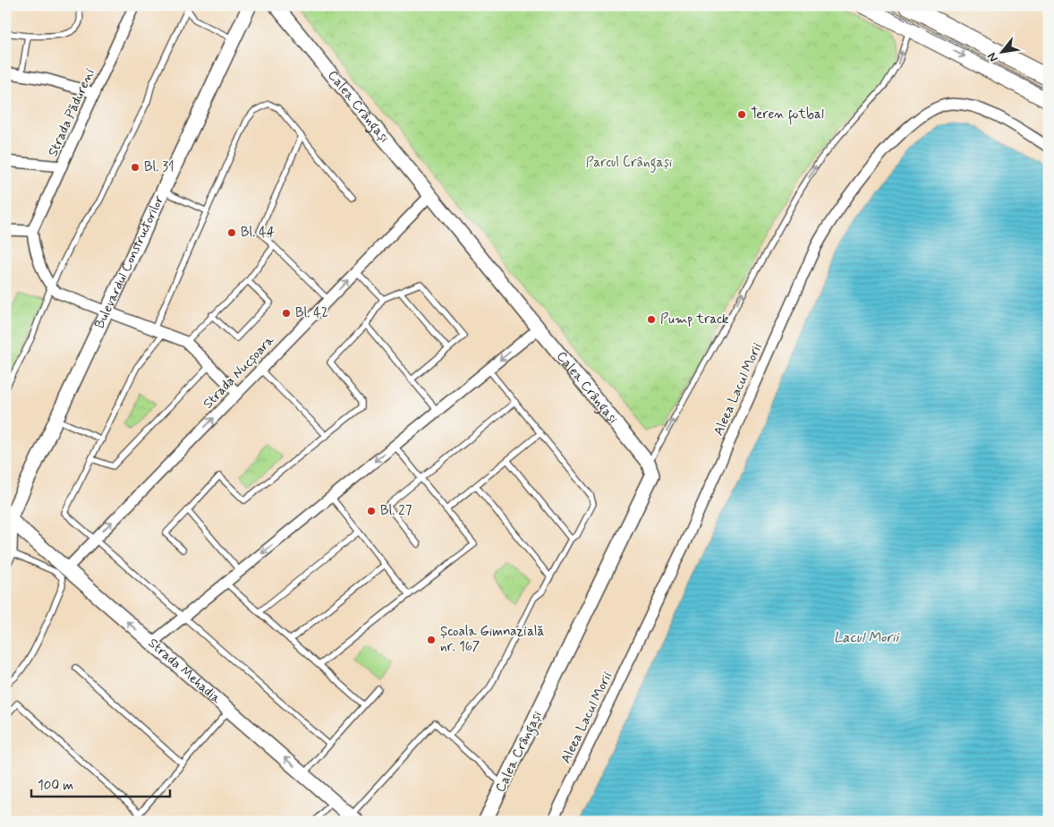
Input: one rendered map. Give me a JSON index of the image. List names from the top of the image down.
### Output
{
  "streets": {
    "street": [
      "Calea Crângași",
      "Strada Pădureni",
      "Bulevardul Constructorilor",
      "Strada Nucșoara",
      "Aleea Lacul Morii",
      "Strada Mehadia"
    ]
  },
  "crossings": [
    ["Calea Crângași", "Strada Nucșoara"],
    ["Bulevardul Constructorilor", "Strada Mehadia"],
    ["Strada Nucșoara", "Strada Mehadia"]
  ],
  "one_way": ["Strada Nucșoara", "Strada Mehadia"],
  "water": ["Lacul Morii"],
  "parks": ["Parcul Crângași"],
  "places": [
    "Teren fotbal",
    "Bl. 31",
    "Bl. 44",
    "Bl. 42",
    "Pump track",
    "Bl. 27",
    "Școala Gimnazială nr. 167"
  ],
  "scale_bar": "100 m",
  "north": "bottom left"
}
